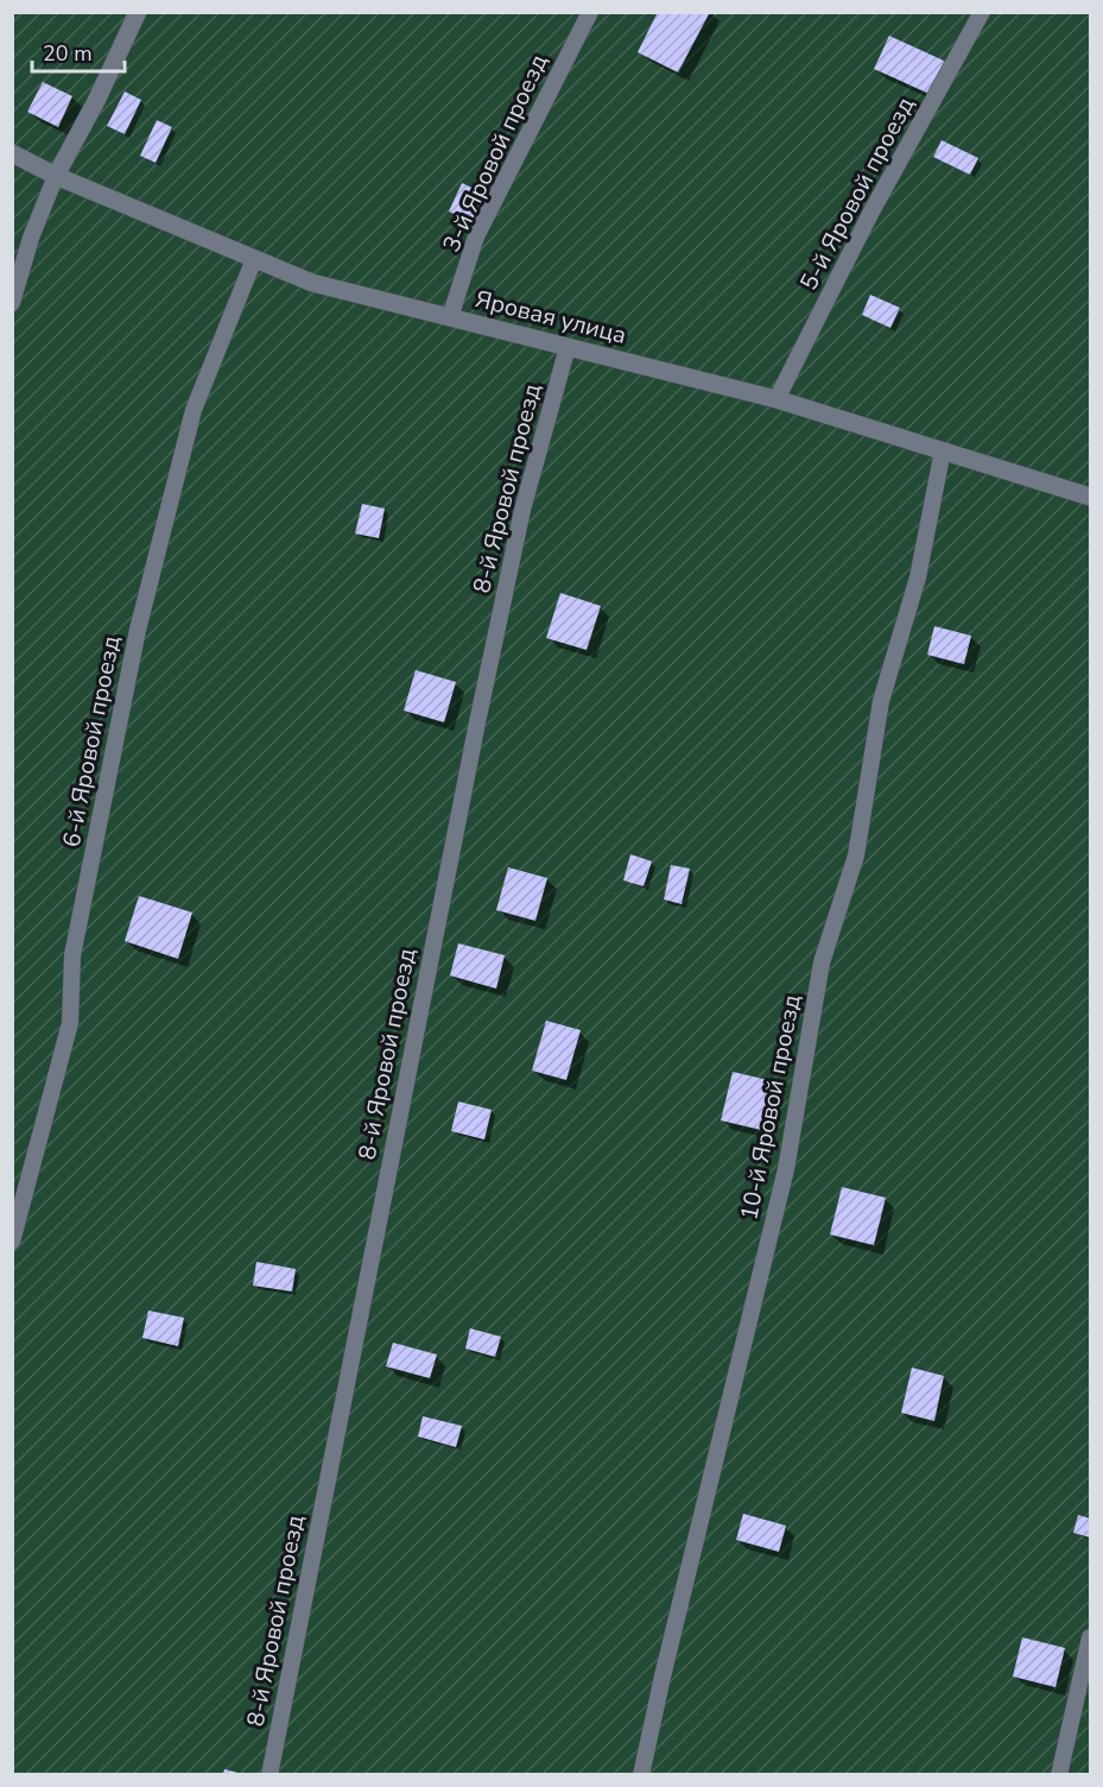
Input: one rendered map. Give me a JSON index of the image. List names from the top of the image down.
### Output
{
  "streets": {
    "street": ["Яровая улица"],
    "lane": [
      "3-й Яровой проезд",
      "5-й Яровой проезд",
      "8-й Яровой проезд",
      "6-й Яровой проезд",
      "10-й Яровой проезд"
    ]
  },
  "crossings": [
    ["3-й Яровой проезд", "Яровая улица"],
    ["5-й Яровой проезд", "Яровая улица"],
    ["Яровая улица", "8-й Яровой проезд"],
    ["Яровая улица", "6-й Яровой проезд"],
    ["Яровая улица", "10-й Яровой проезд"]
  ],
  "scale_bar": "20 m"
}
